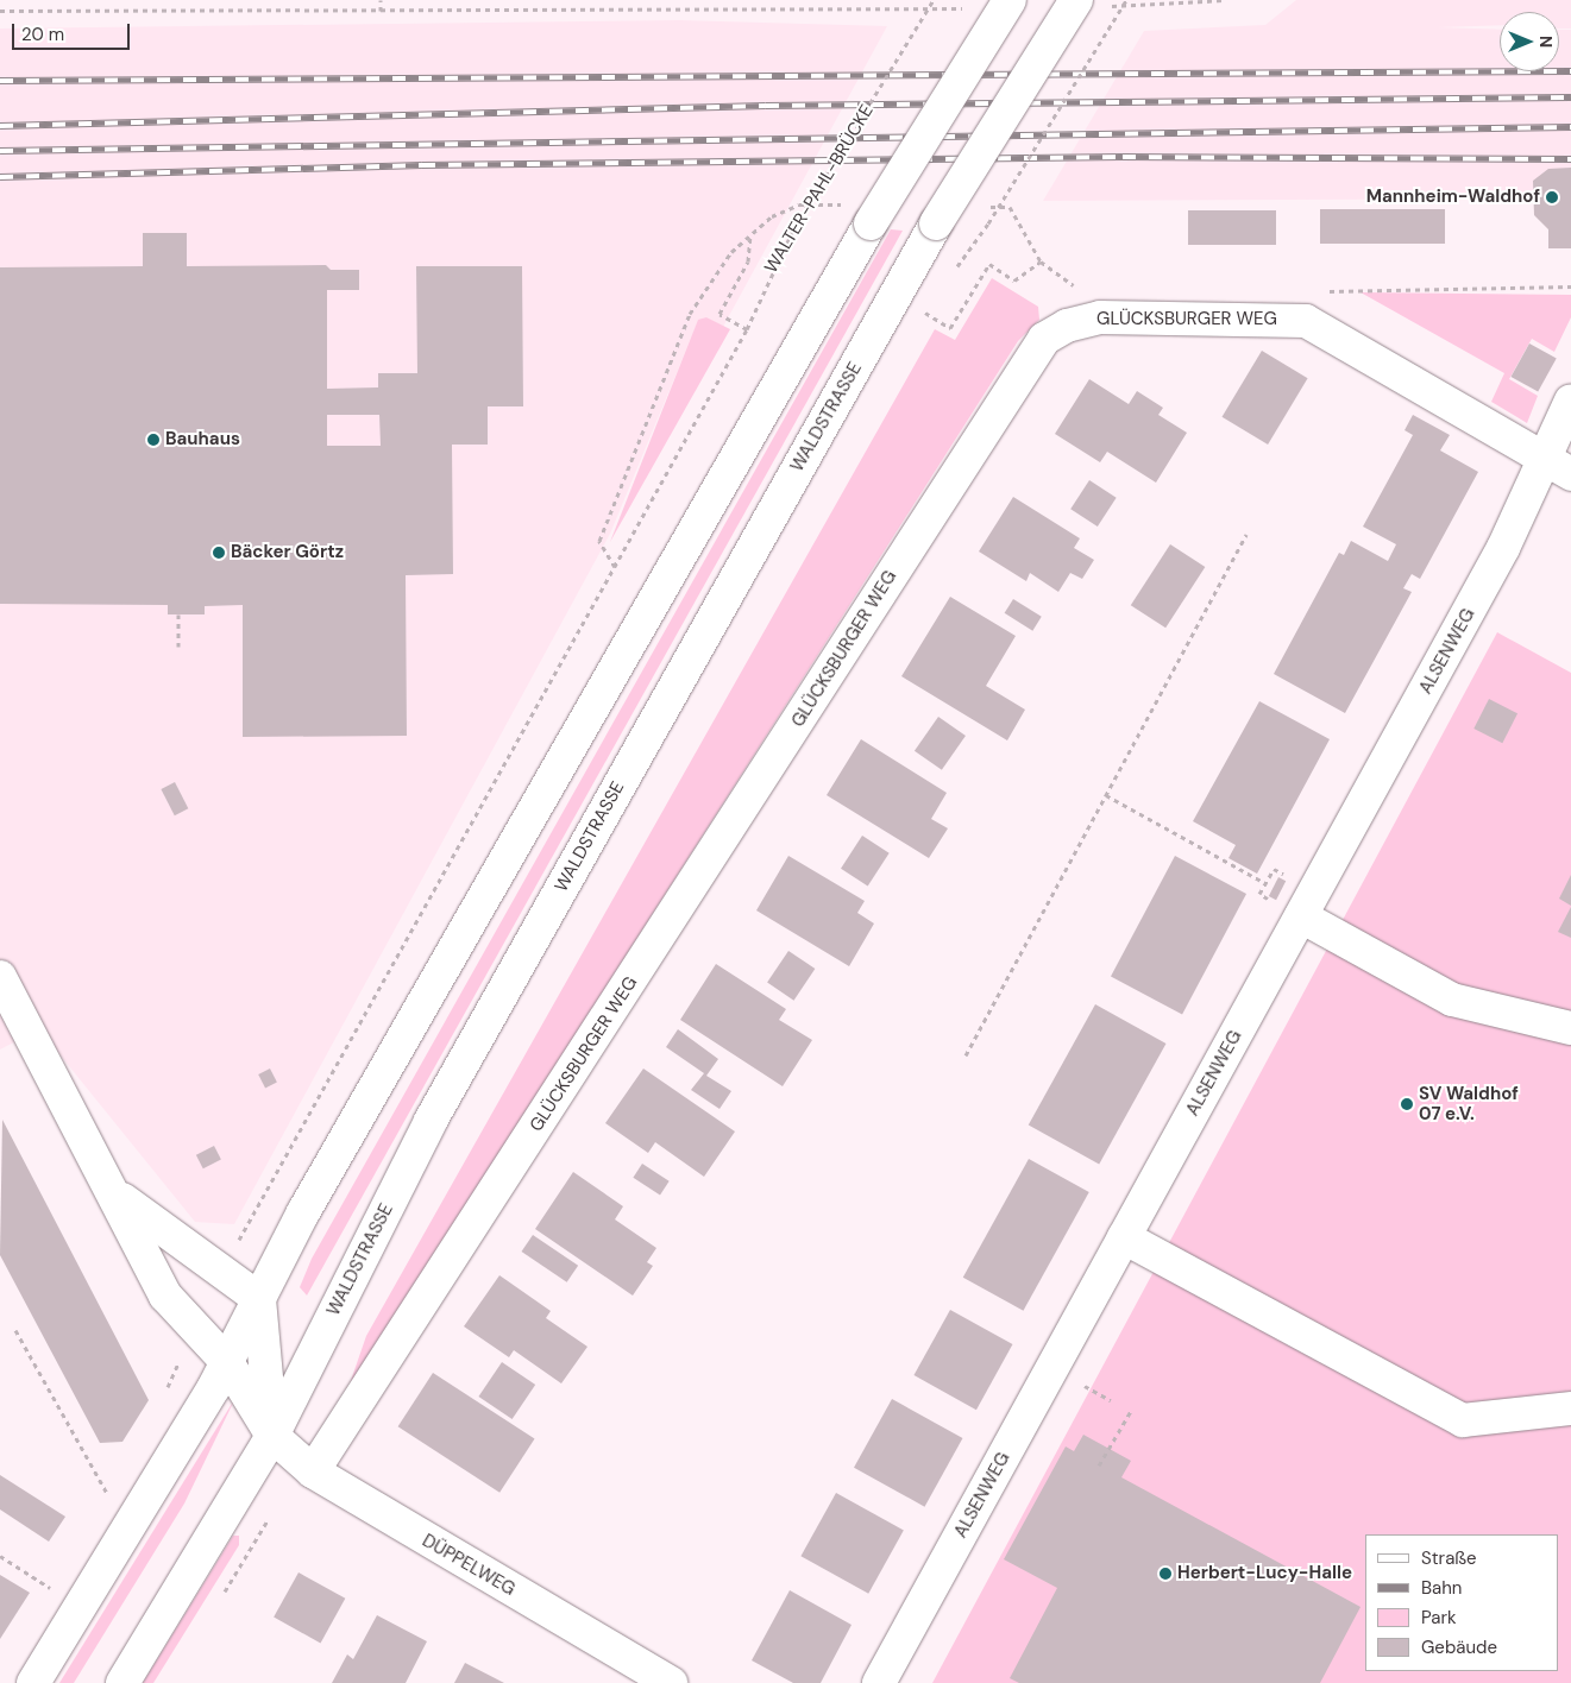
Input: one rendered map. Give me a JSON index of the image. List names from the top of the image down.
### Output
{
  "streets": {
    "main road": [
      "GLÜCKSBURGER WEG",
      "WALDSTRASSE",
      "ALSENWEG",
      "DÜPPELWEG"
    ],
    "path": ["WALTER-PAHL-BRÜCKE"]
  },
  "crossings": [
    ["GLÜCKSBURGER WEG", "ALSENWEG"],
    ["GLÜCKSBURGER WEG", "DÜPPELWEG"],
    ["WALDSTRASSE", "DÜPPELWEG"]
  ],
  "places": [
    "Mannheim-Waldhof",
    "Bauhaus",
    "Bäcker Görtz",
    "SV Waldhof 07 e.V.",
    "Herbert-Lucy-Halle"
  ],
  "legend": [
    "Straße",
    "Bahn",
    "Park",
    "Gebäude"
  ],
  "scale_bar": "20 m",
  "north": "right"
}
